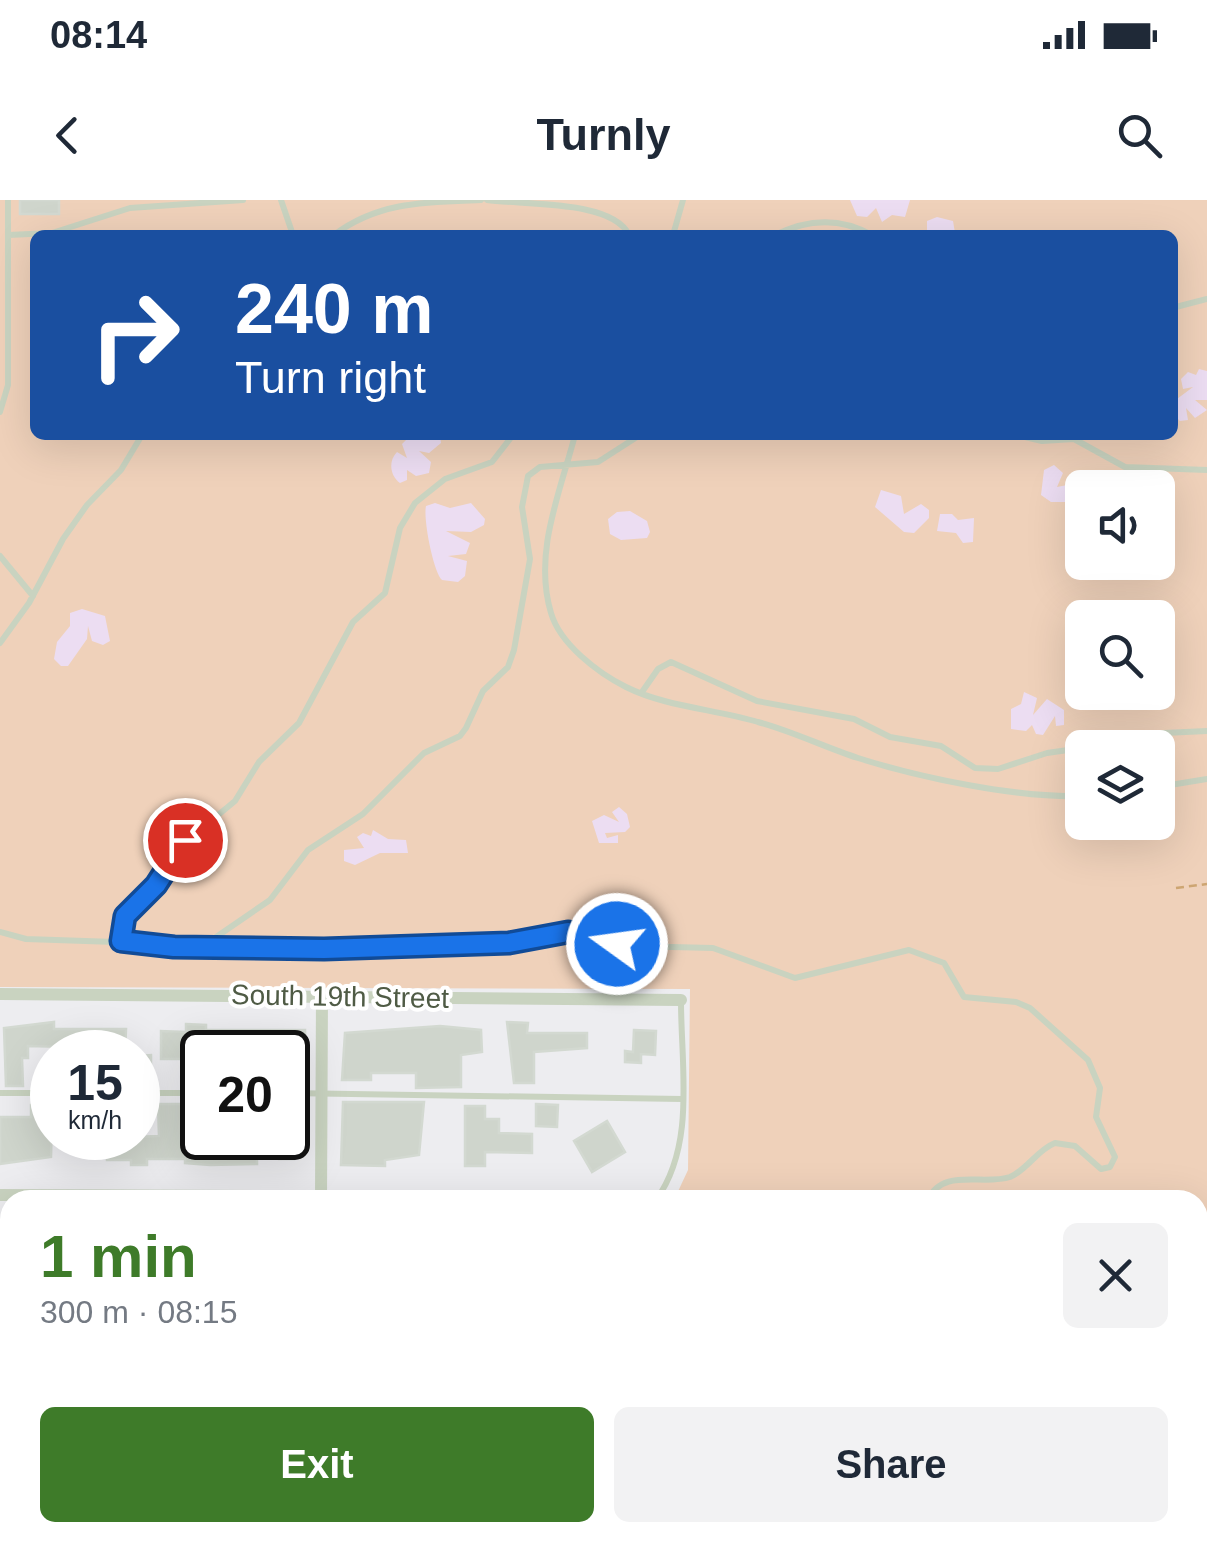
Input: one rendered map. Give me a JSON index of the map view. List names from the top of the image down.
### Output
{
  "streets": {
    "street": ["South 19th Street"]
  },
  "page": {
    "status": "08:14",
    "header": "Turnly",
    "turn": ["240 m", "Turn right"],
    "speed": "15 km/h",
    "limit": "20",
    "heading": ["1 min", "300 m · 08:15"],
    "buttons": ["Exit", "Share"]
  }
}
